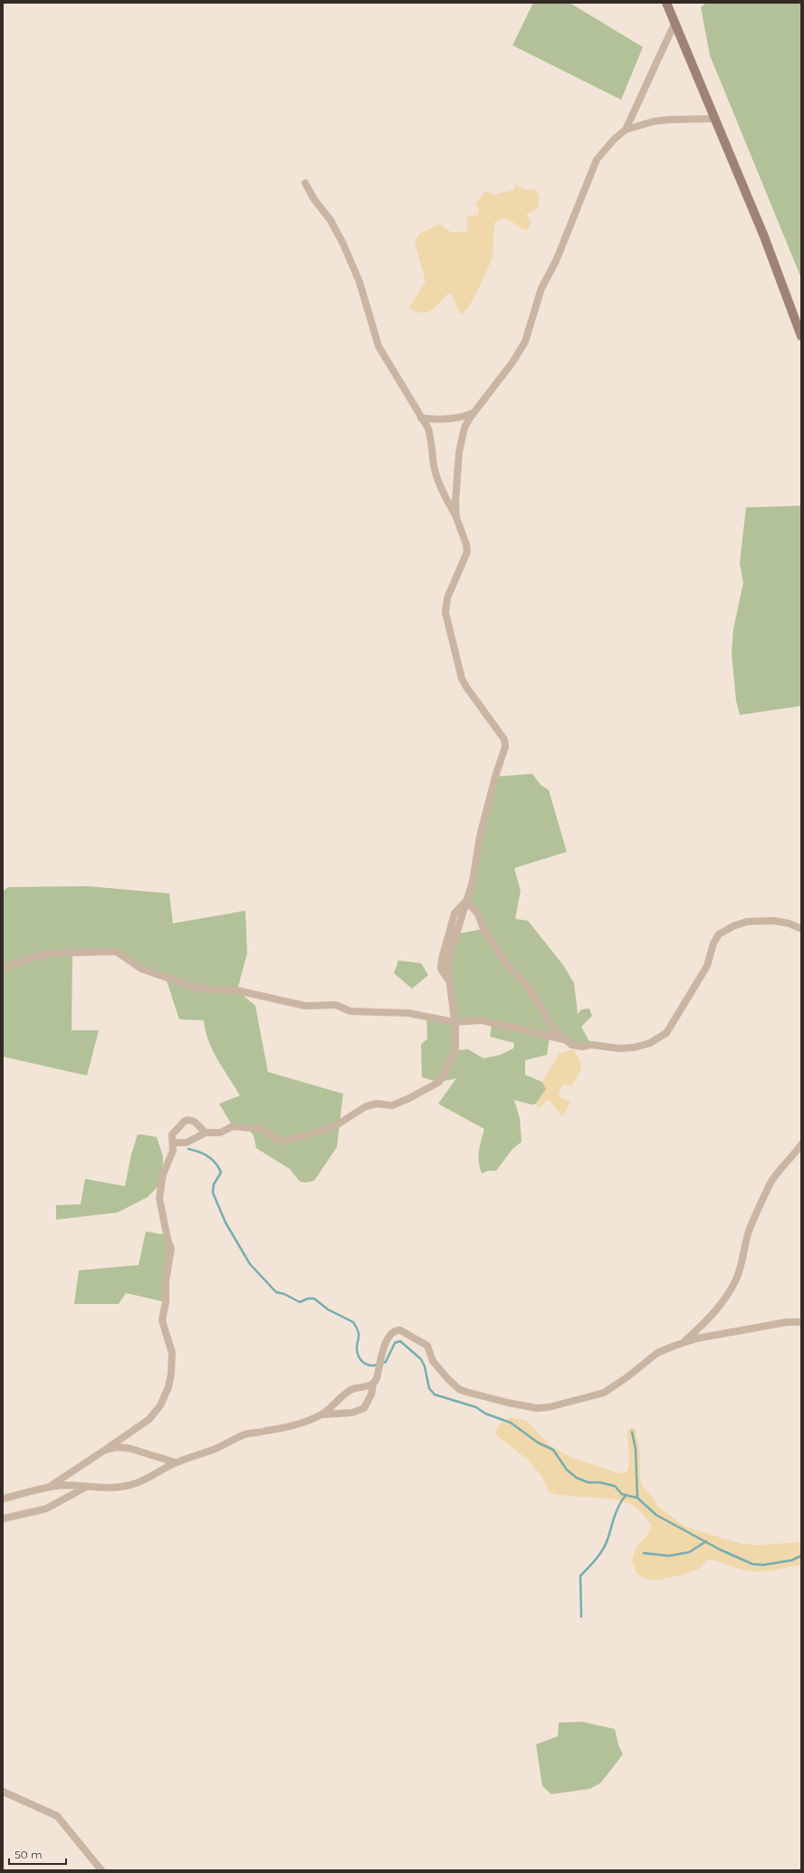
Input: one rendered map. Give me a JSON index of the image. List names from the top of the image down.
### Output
{
  "scale_bar": "50 m"
}
